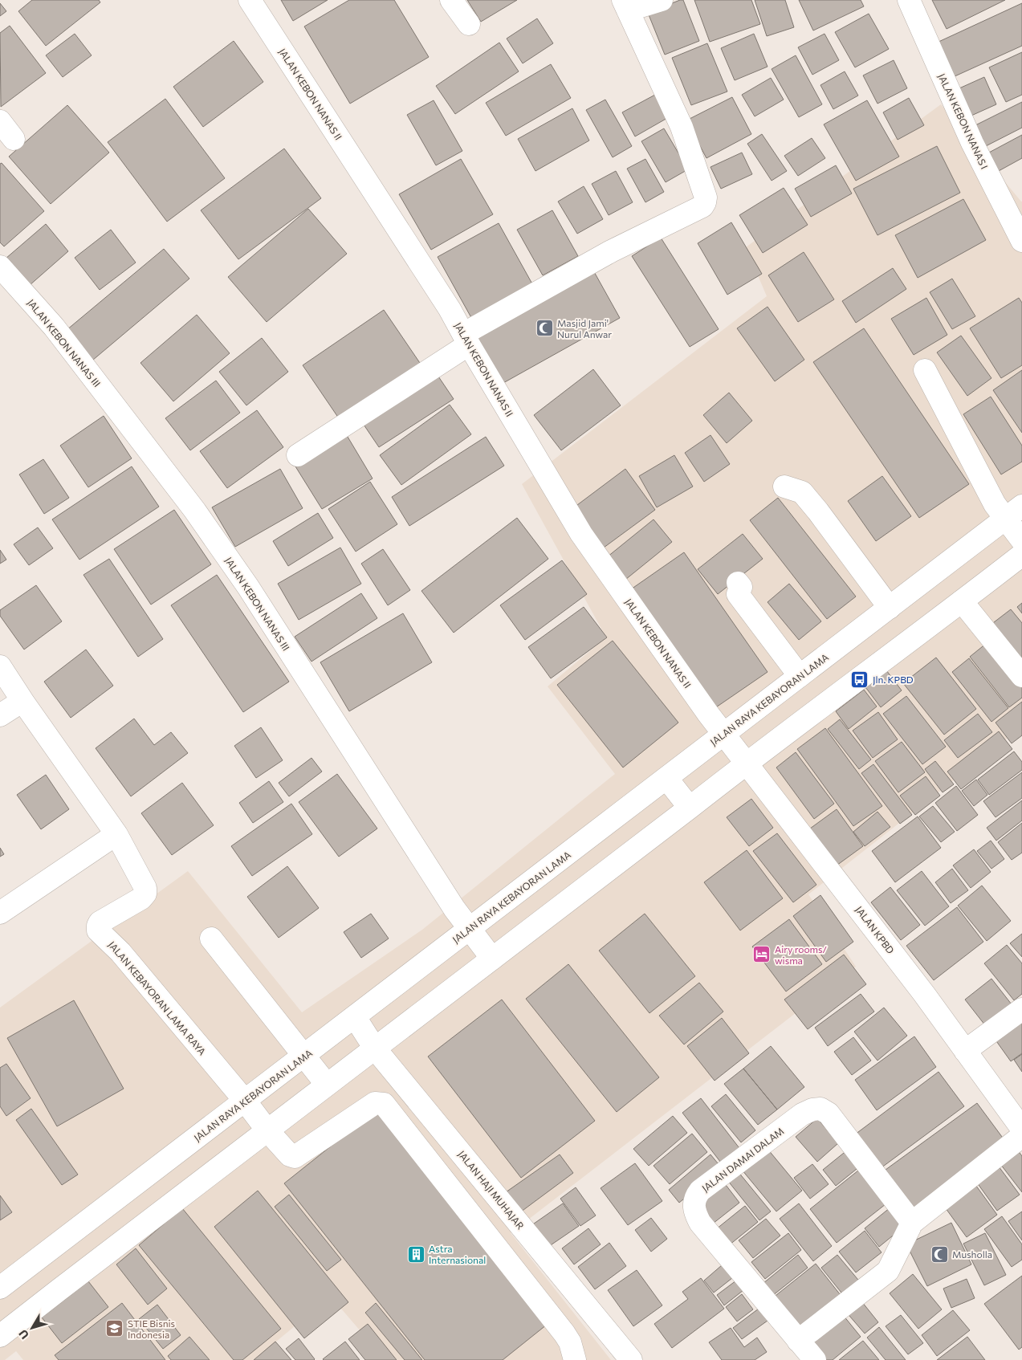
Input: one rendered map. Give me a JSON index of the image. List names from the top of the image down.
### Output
{
  "streets": {
    "street": [
      "JALAN KEBON NANAS II",
      "JALAN KEBON NANAS I",
      "JALAN KEBON NANAS III",
      "JALAN RAYA KEBAYORAN LAMA",
      "JALAN KPBD",
      "JALAN KEBAYORAN LAMA RAYA",
      "JALAN DAMAI DALAM",
      "JALAN HAJI MUHAJAR"
    ]
  },
  "crossings": [
    ["JALAN KEBON NANAS II", "JALAN RAYA KEBAYORAN LAMA"],
    ["JALAN KEBON NANAS II", "JALAN KPBD"],
    ["JALAN KEBON NANAS III", "JALAN RAYA KEBAYORAN LAMA"],
    ["JALAN RAYA KEBAYORAN LAMA", "JALAN KPBD"],
    ["JALAN RAYA KEBAYORAN LAMA", "JALAN KEBAYORAN LAMA RAYA"],
    ["JALAN RAYA KEBAYORAN LAMA", "JALAN HAJI MUHAJAR"]
  ],
  "places": {
    "mosque": ["Masjid Jami' Nurul Anwar", "Musholla"],
    "bus stop": ["Jln. KPBD"],
    "hotel": ["Airy rooms/ wisma"],
    "building": ["Astra Internasional"],
    "school or university": ["STIE Bisnis Indonesia"]
  },
  "north": "bottom left"
}
